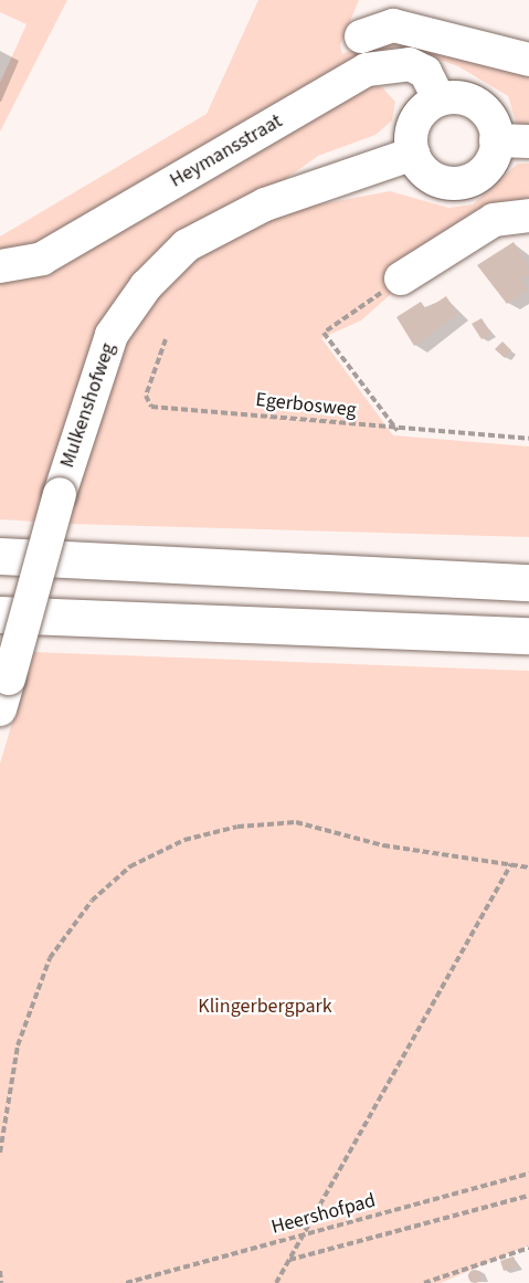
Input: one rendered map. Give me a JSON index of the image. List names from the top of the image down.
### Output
{
  "streets": {
    "street": ["Heymansstraat", "Mulkenshofweg"],
    "path": ["Egerbosweg", "Heershofpad"]
  },
  "crossings": [
    ["Heymansstraat", "Mulkenshofweg"]
  ],
  "parks": ["Klingerbergpark"]
}
